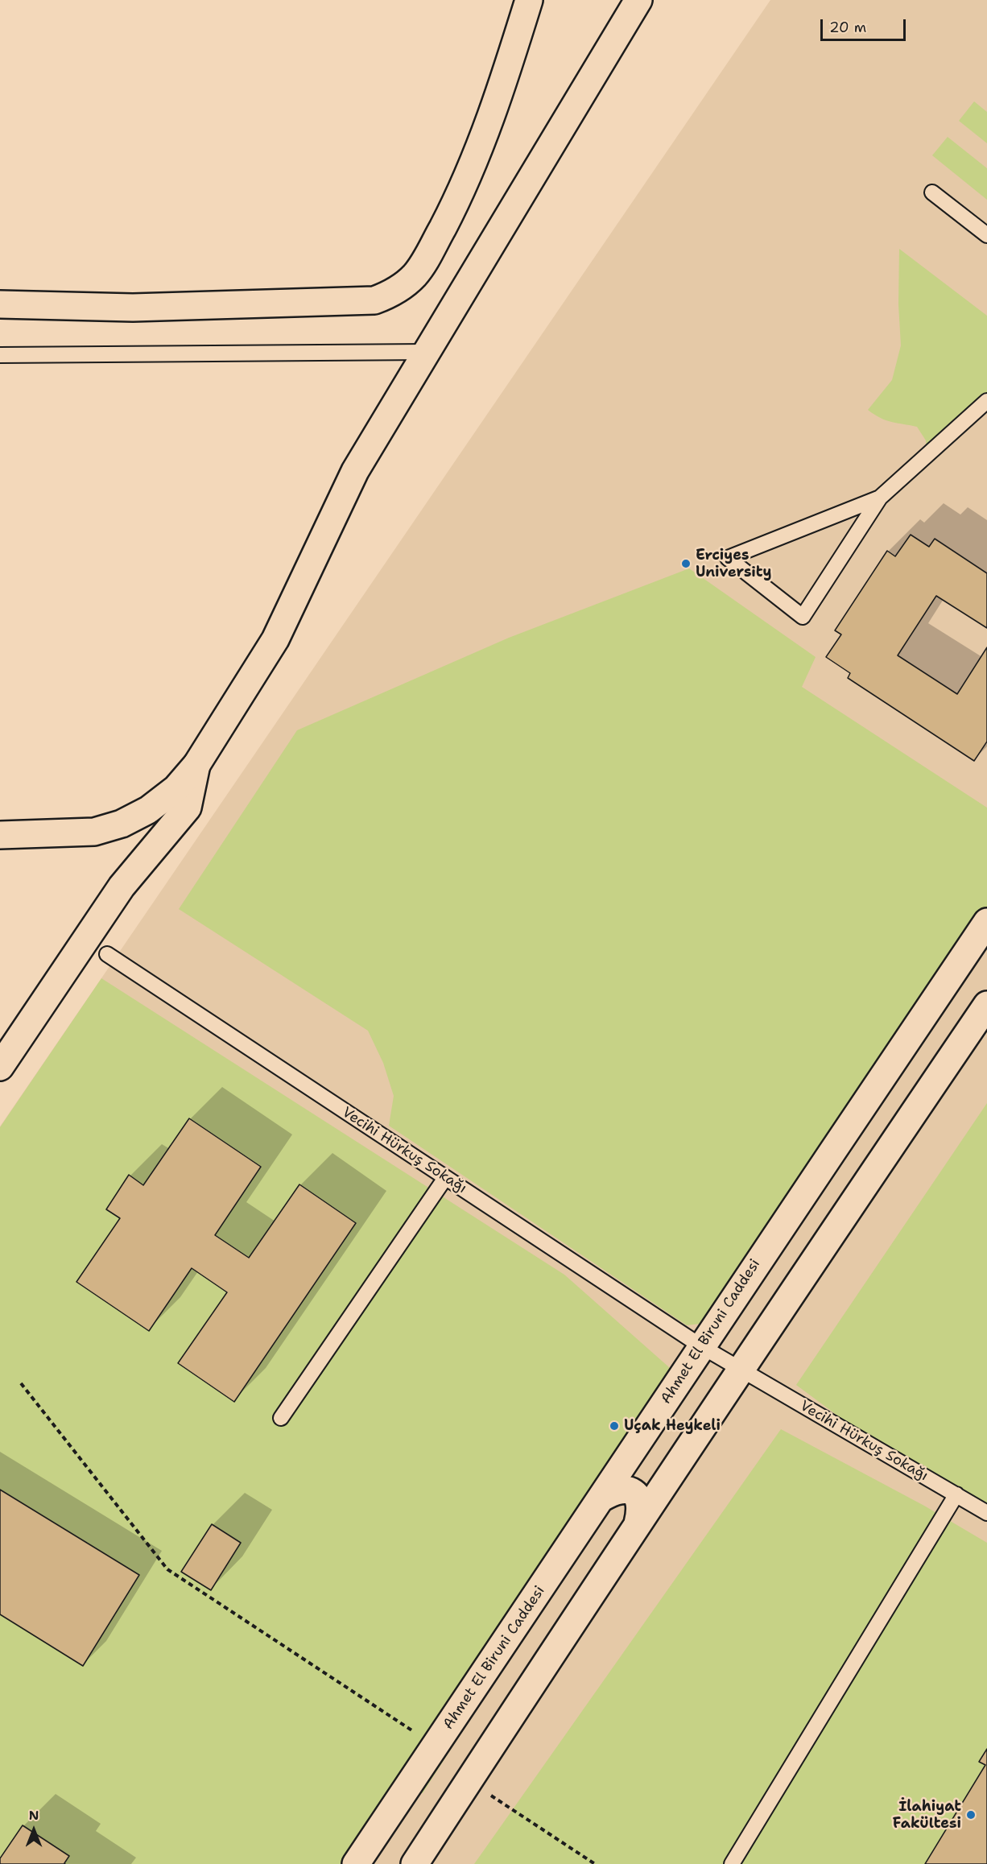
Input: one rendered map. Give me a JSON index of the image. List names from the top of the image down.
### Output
{
  "streets": {
    "street": ["Ahmet El Biruni Caddesi"],
    "lane": ["Vecihi Hürkuş Sokağı"]
  },
  "crossings": [
    ["Vecihi Hürkuş Sokağı", "Ahmet El Biruni Caddesi"]
  ],
  "places": ["Erciyes University", "Uçak Heykeli", "İlahiyat Fakültesi"],
  "scale_bar": "20 m",
  "north": "top"
}
